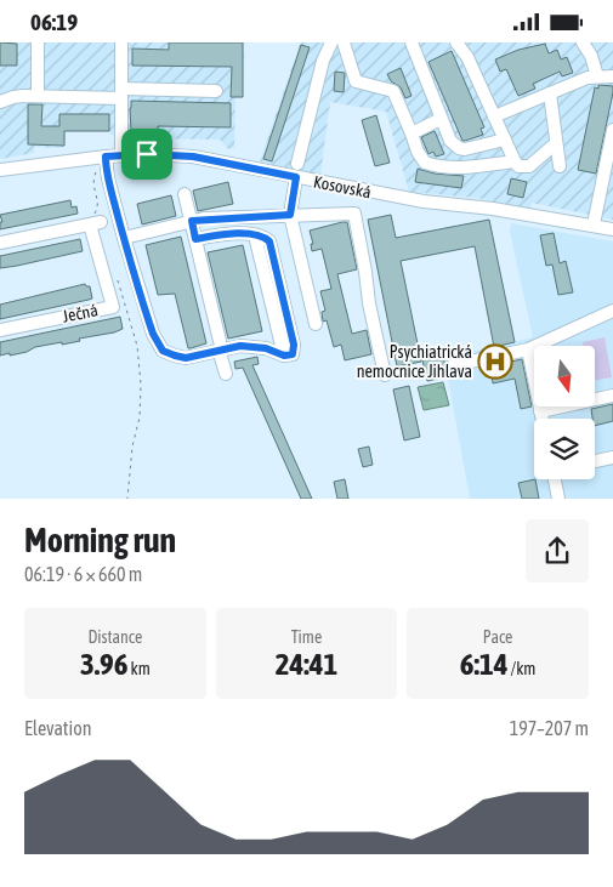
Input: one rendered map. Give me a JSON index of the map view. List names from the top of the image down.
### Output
{
  "streets": {
    "street": ["Kosovská", "Ječná"]
  },
  "places": {
    "hospital": ["Psychiatrická nemocnice Jihlava"]
  },
  "north": "bottom",
  "page": {
    "status": "06:19",
    "heading": ["Morning run", "06:19 · 6 × 660 m"],
    "stats": [
      ["Distance", "3.96 km"],
      ["Time", "24:41"],
      ["Pace", "6:14 /km"]
    ],
    "chart": ["Elevation", "197–207 m"]
  }
}
